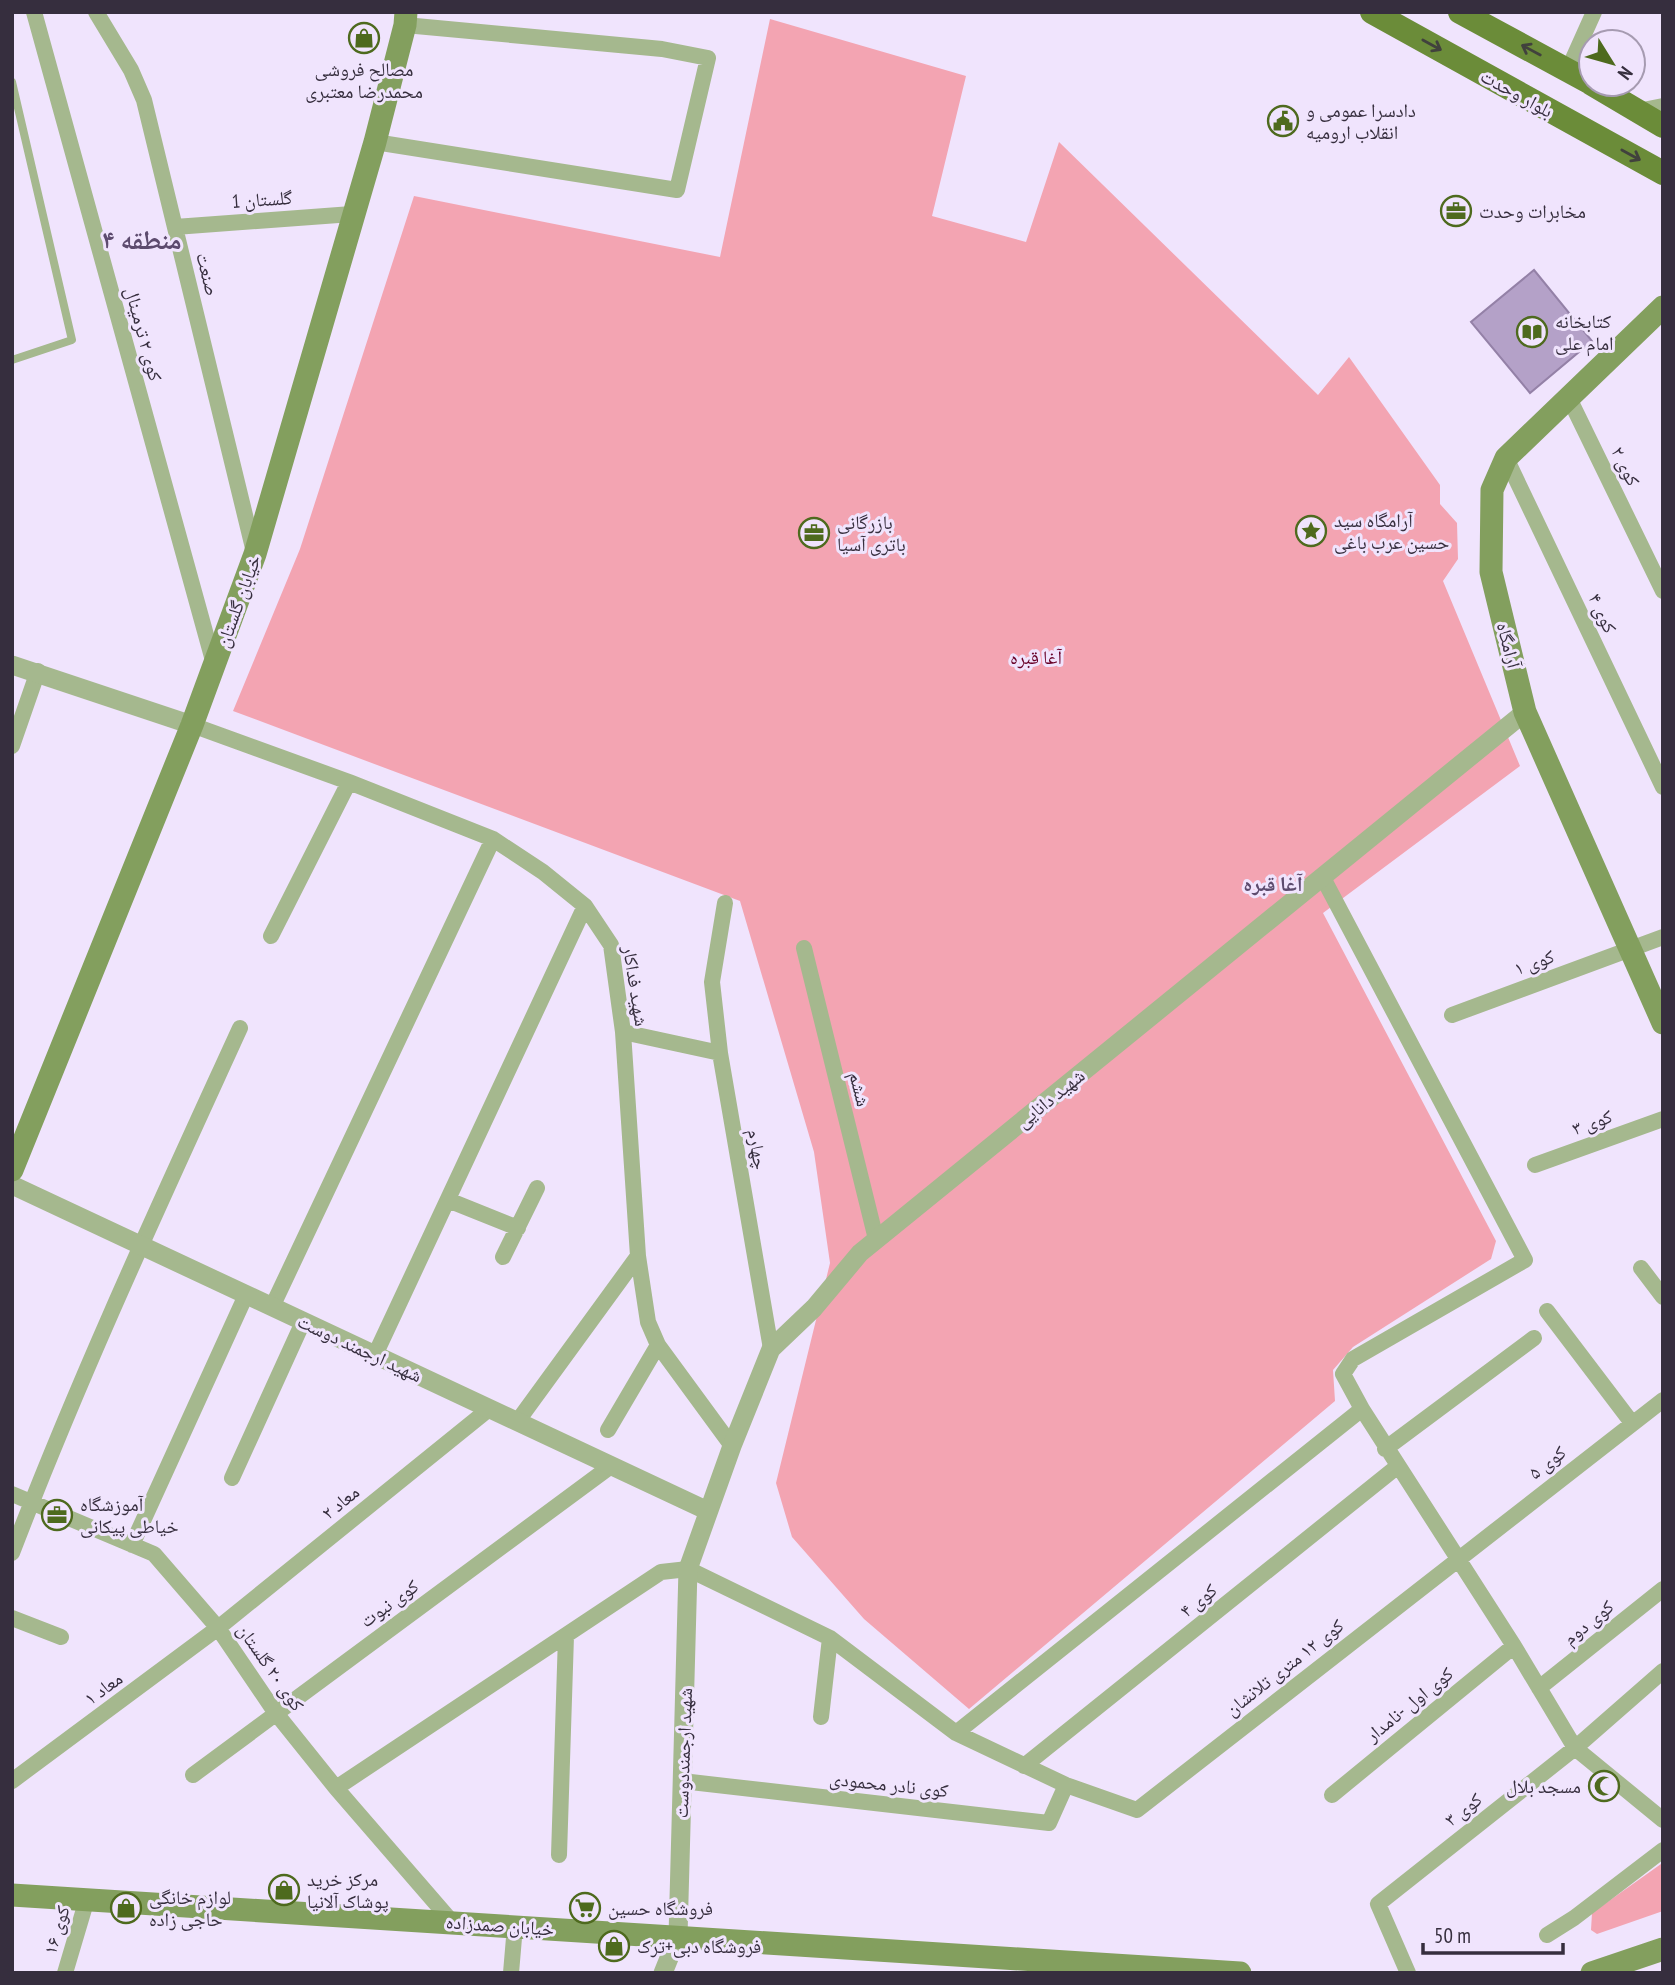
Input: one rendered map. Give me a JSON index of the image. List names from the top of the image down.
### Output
{
  "streets": {
    "main road": [
      "بلوار وحدت",
      "خیابان گلستان",
      "آرامگاه",
      "خیابان صمدزاده"
    ],
    "street": [
      "گلستان 1",
      "صنعت",
      "کوی ۲ ترمینال",
      "کوی ۲",
      "کوی ۴",
      "کوی ۱",
      "شهید فداکار",
      "ششم",
      "شهید دانایی",
      "کوی ۳",
      "چهارم",
      "شهید ارجمند دوست",
      "کوی ۵",
      "معاد ۲",
      "کوی نبوت",
      "کوی دوم",
      "کوی ۲۰ گلستان",
      "کوی ۱۲ متری تلانشان",
      "معاد ۱",
      "کوی اول -نامدار",
      "شهید ارجمنددوست",
      "کوی نادر محمودی",
      "کوی ۱۶"
    ]
  },
  "crossings": [
    ["گلستان 1", "صنعت"],
    ["گلستان 1", "خیابان گلستان"],
    ["صنعت", "خیابان گلستان"],
    ["کوی ۲ ترمینال", "خیابان گلستان"],
    ["کوی ۲", "آرامگاه"],
    ["خیابان گلستان", "شهید فداکار"],
    ["کوی ۴", "آرامگاه"],
    ["آرامگاه", "کوی ۱"],
    ["آرامگاه", "شهید دانایی"],
    ["شهید فداکار", "شهید دانایی"],
    ["ششم", "شهید دانایی"],
    ["شهید دانایی", "چهارم"],
    ["شهید دانایی", "شهید ارجمند دوست"],
    ["شهید دانایی", "شهید ارجمنددوست"],
    ["شهید ارجمند دوست", "معاد ۲"],
    ["شهید ارجمند دوست", "کوی نبوت"],
    ["کوی ۵", "کوی ۱۲ متری تلانشان"],
    ["معاد ۲", "کوی ۲۰ گلستان"],
    ["معاد ۲", "معاد ۱"],
    ["کوی نبوت", "کوی ۲۰ گلستان"],
    ["کوی ۲۰ گلستان", "معاد ۱"],
    ["کوی ۲۰ گلستان", "خیابان صمدزاده"],
    ["کوی ۱۲ متری تلانشان", "کوی نادر محمودی"],
    ["شهید ارجمنددوست", "کوی نادر محمودی"],
    ["شهید ارجمنددوست", "خیابان صمدزاده"],
    ["خیابان صمدزاده", "کوی ۱۶"]
  ],
  "districts": ["منطقه ۴", "آغا قبره"],
  "parks": ["آغا قبره"],
  "places": {
    "shop": [
      "مصالح فروشی محمدرضا معتبری",
      "مرکز خرید پوشاک آلانیا",
      "لوازم خانگی حاجی زاده",
      "فروشگاه دبی+ترک"
    ],
    "public building": ["دادسرا عمومی و انقلاب ارومیه"],
    "office": ["مخابرات وحدت", "بازرگانی باتری آسیا", "آموزشگاه خیاطی پیکانی"],
    "library": ["کتابخانه امام علی"],
    "place": ["آرامگاه سید حسین عرب باغی"],
    "mosque": ["مسجد بلال"],
    "supermarket": ["فروشگاه حسین"]
  },
  "scale_bar": "50 m",
  "north": "bottom right"
}
